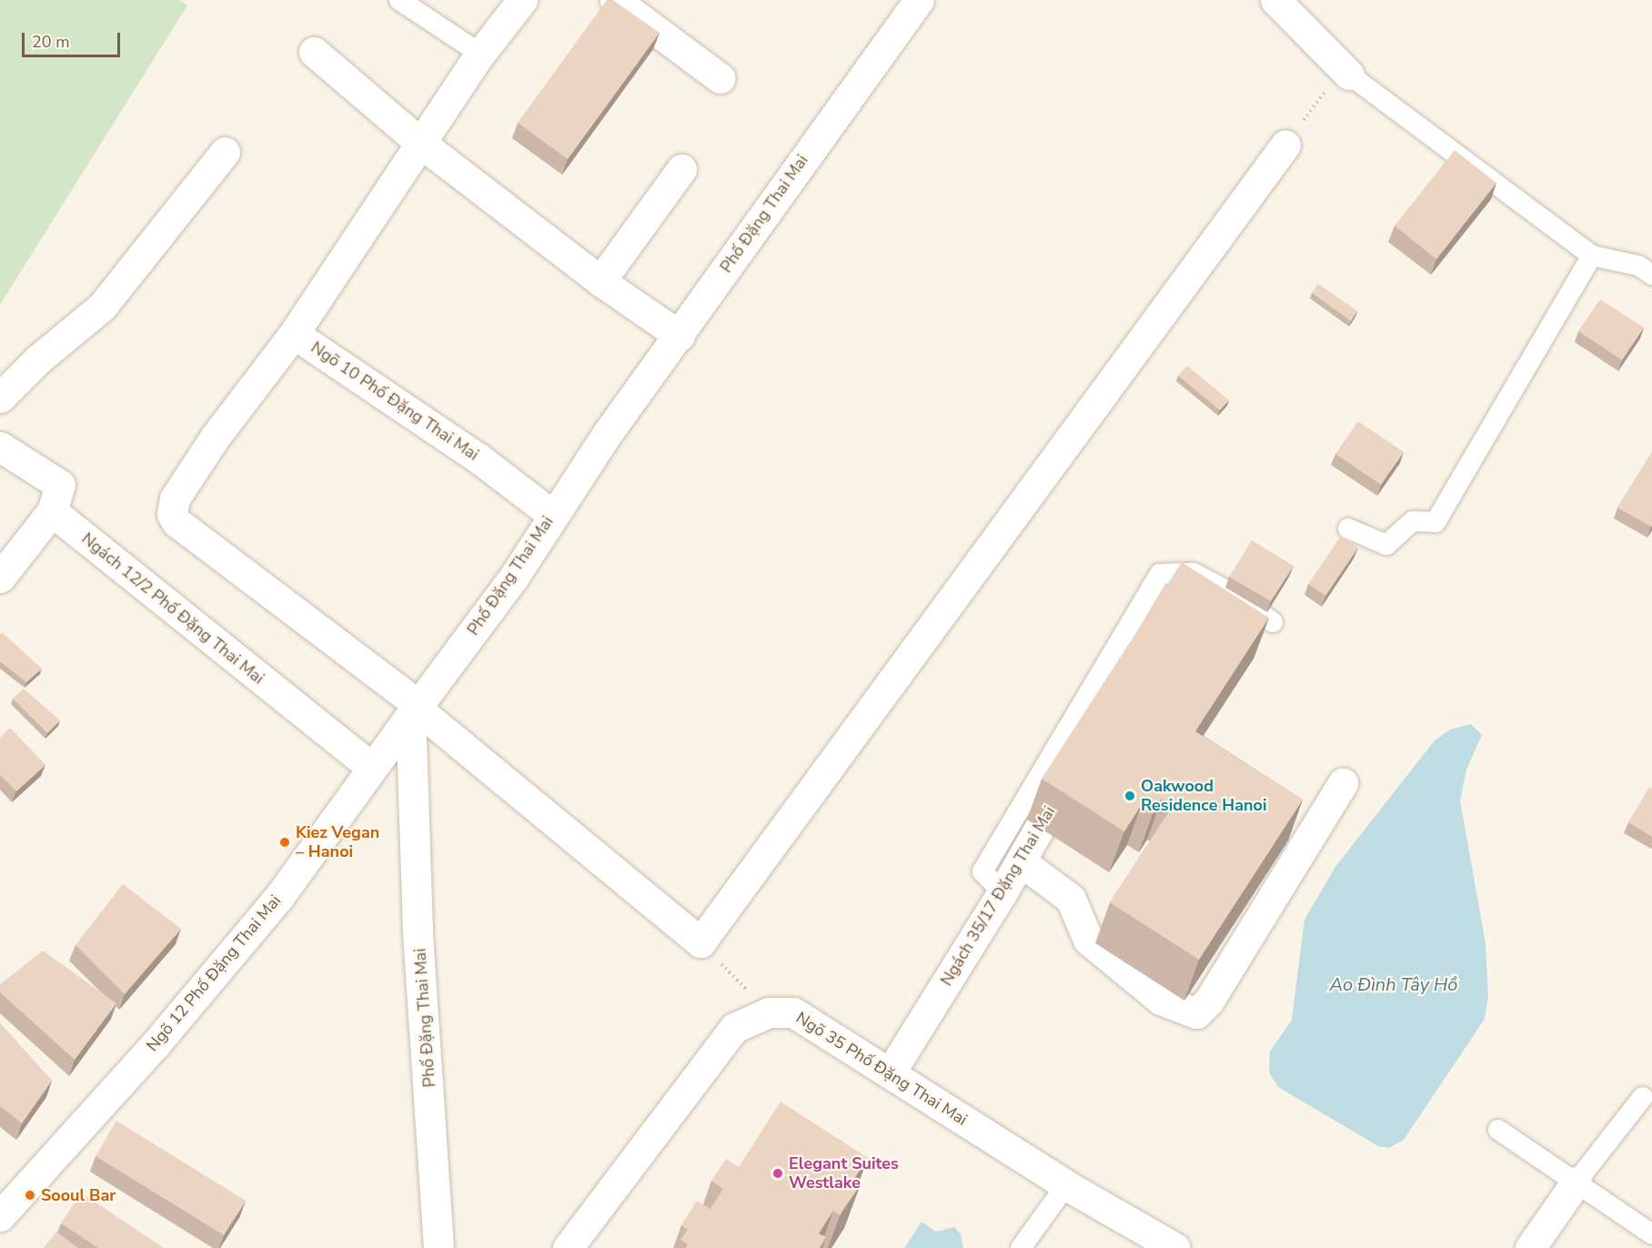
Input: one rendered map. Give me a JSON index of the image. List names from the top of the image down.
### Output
{
  "streets": {
    "street": [
      "Phố Đặng Thai Mai",
      "Ngõ 10 Phố Đặng Thai Mai",
      "Ngách 12/2 Phố Đặng Thai Mai",
      "Ngách 35/17 Đặng Thai Mai",
      "Ngõ 12 Phố Đặng Thai Mai",
      "Ngõ 35 Phố Đặng Thai Mai"
    ]
  },
  "crossings": [
    ["Phố Đặng Thai Mai", "Ngõ 10 Phố Đặng Thai Mai"],
    ["Phố Đặng Thai Mai", "Ngõ 12 Phố Đặng Thai Mai"],
    ["Ngõ 10 Phố Đặng Thai Mai", "Ngõ 12 Phố Đặng Thai Mai"],
    ["Ngách 12/2 Phố Đặng Thai Mai", "Ngõ 12 Phố Đặng Thai Mai"],
    ["Ngách 35/17 Đặng Thai Mai", "Ngõ 35 Phố Đặng Thai Mai"]
  ],
  "water": ["Ao Đình Tây Hồ"],
  "places": [
    "Oakwood Residence Hanoi",
    "Kiez Vegan – Hanoi",
    "Elegant Suites Westlake",
    "Sooul Bar"
  ],
  "scale_bar": "20 m"
}
